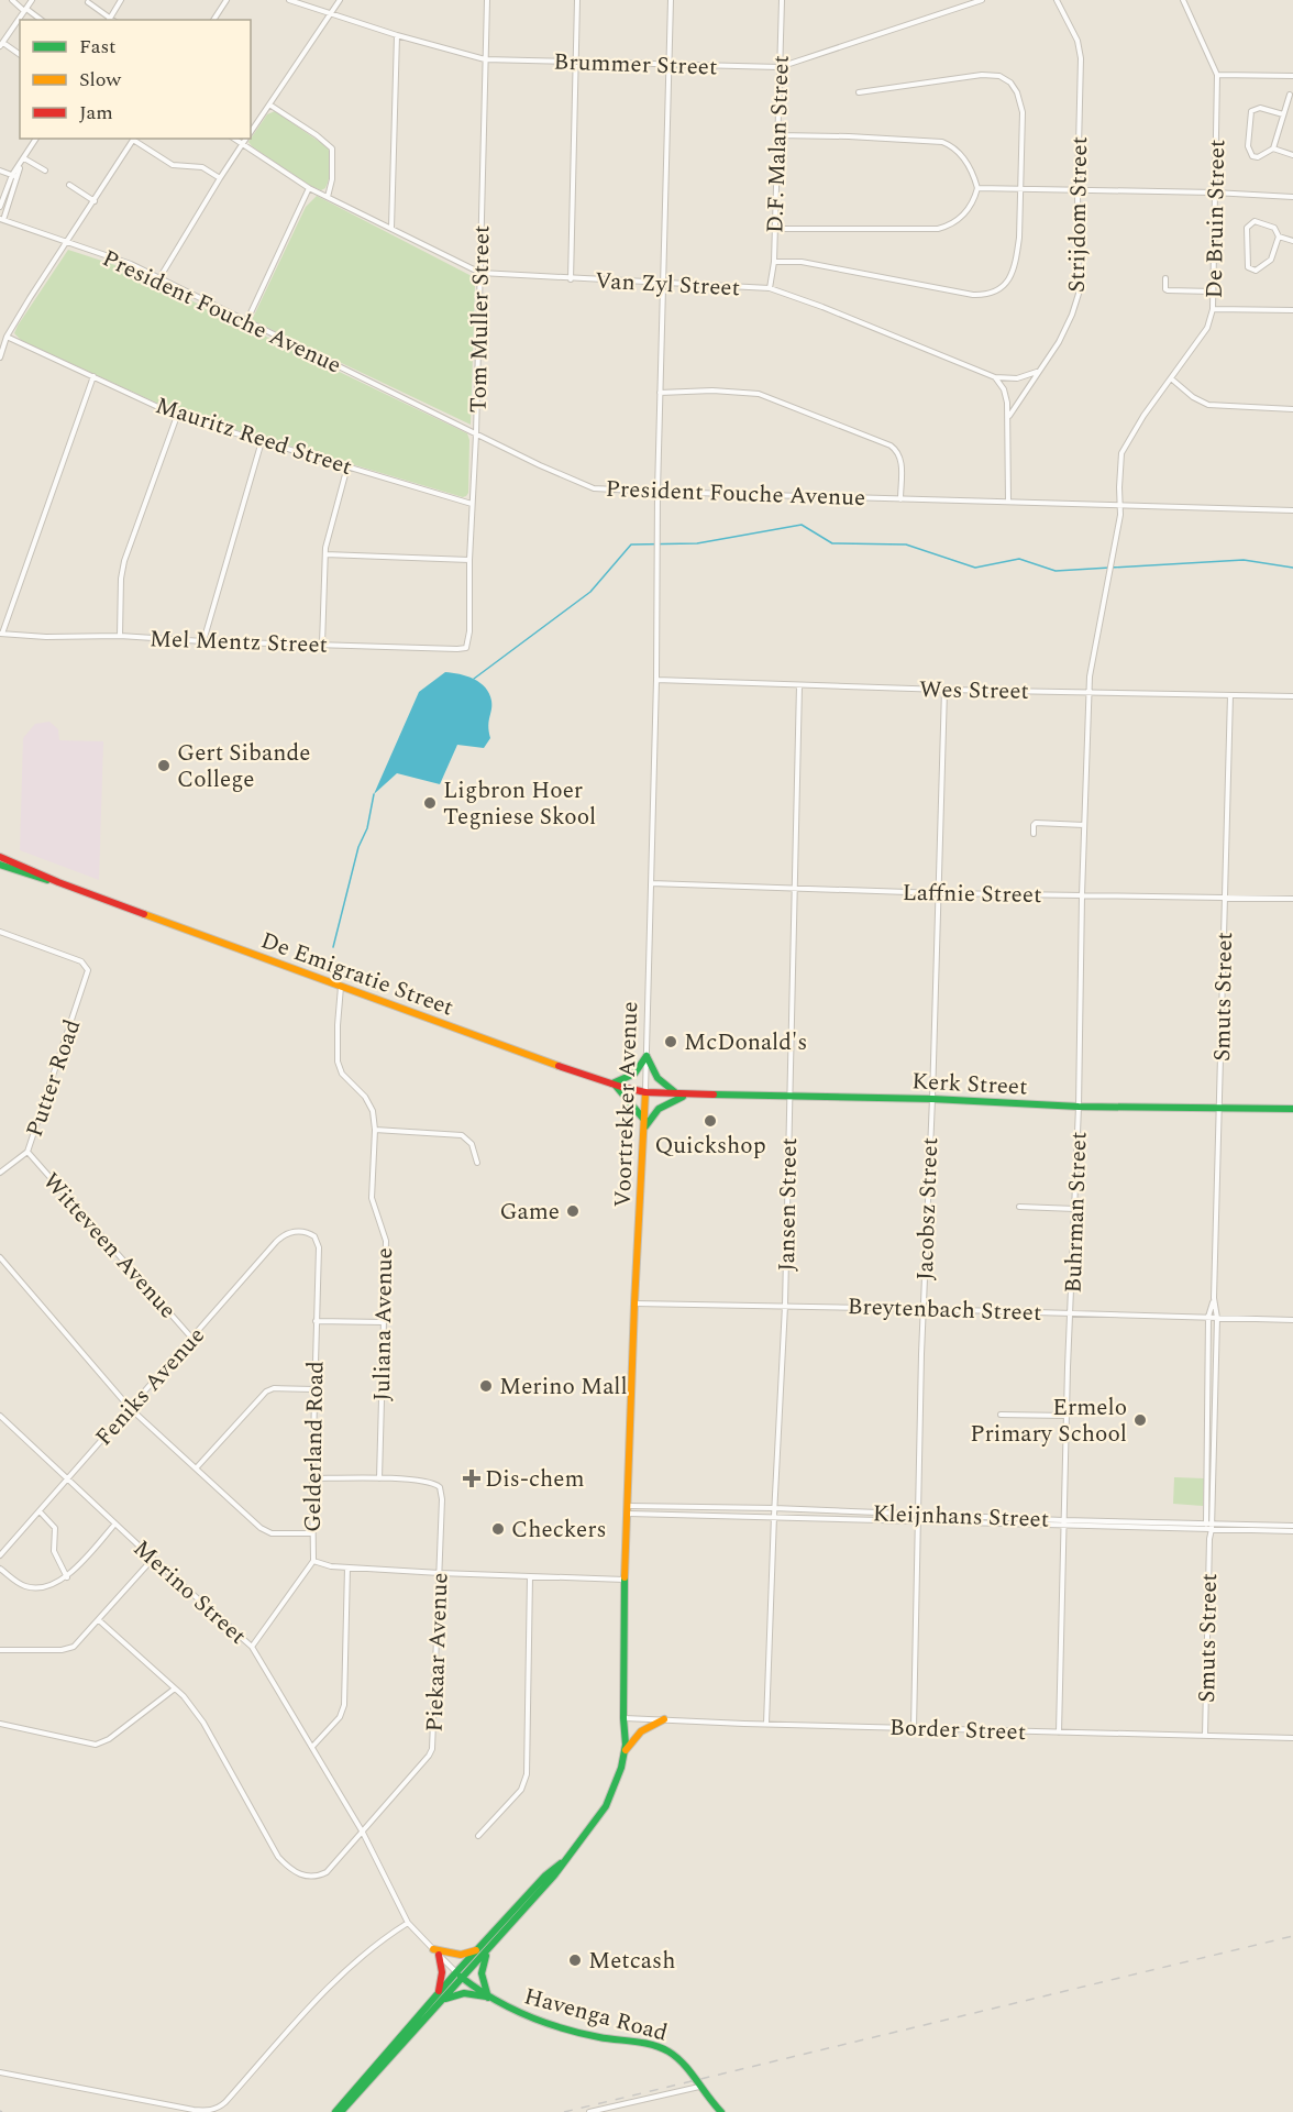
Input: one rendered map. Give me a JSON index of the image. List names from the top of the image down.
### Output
{
  "streets": {
    "main road": [
      "De Emigratie Street",
      "Kerk Street",
      "Voortrekker Avenue",
      "Havenga Road"
    ],
    "street": [
      "Brummer Street",
      "D.F. Malan Street",
      "Strijdom Street",
      "De Bruin Street",
      "Van Zyl Street",
      "President Fouche Avenue",
      "Tom Muller Street",
      "Mauritz Reed Street",
      "Mel Mentz Street",
      "Wes Street",
      "Laffnie Street",
      "Smuts Street",
      "Putter Road",
      "Jansen Street",
      "Jacobsz Street",
      "Buhrman Street",
      "Witteveen Avenue",
      "Breytenbach Street",
      "Juliana Avenue",
      "Feniks Avenue",
      "Gelderland Road",
      "Kleijnhans Street",
      "Merino Street",
      "Piekaar Avenue",
      "Border Street"
    ]
  },
  "crossings": [
    ["Brummer Street", "D.F. Malan Street"],
    ["Brummer Street", "Tom Muller Street"],
    ["Brummer Street", "Voortrekker Avenue"],
    ["D.F. Malan Street", "Van Zyl Street"],
    ["De Bruin Street", "President Fouche Avenue"],
    ["De Bruin Street", "Wes Street"],
    ["De Bruin Street", "Buhrman Street"],
    ["Van Zyl Street", "Tom Muller Street"],
    ["Van Zyl Street", "Voortrekker Avenue"],
    ["President Fouche Avenue", "Tom Muller Street"],
    ["President Fouche Avenue", "Voortrekker Avenue"],
    ["Tom Muller Street", "Mauritz Reed Street"],
    ["Tom Muller Street", "Mel Mentz Street"],
    ["Wes Street", "Smuts Street"],
    ["Wes Street", "Voortrekker Avenue"],
    ["Wes Street", "Jansen Street"],
    ["Wes Street", "Jacobsz Street"],
    ["Wes Street", "Buhrman Street"],
    ["Laffnie Street", "Smuts Street"],
    ["Laffnie Street", "Voortrekker Avenue"],
    ["Laffnie Street", "Jansen Street"],
    ["Laffnie Street", "Jacobsz Street"],
    ["Laffnie Street", "Buhrman Street"],
    ["De Emigratie Street", "Kerk Street"],
    ["De Emigratie Street", "Voortrekker Avenue"],
    ["De Emigratie Street", "Juliana Avenue"],
    ["Smuts Street", "Kerk Street"],
    ["Smuts Street", "Breytenbach Street"],
    ["Smuts Street", "Kleijnhans Street"],
    ["Smuts Street", "Border Street"],
    ["Putter Road", "Witteveen Avenue"],
    ["Kerk Street", "Voortrekker Avenue"],
    ["Kerk Street", "Jansen Street"],
    ["Kerk Street", "Jacobsz Street"],
    ["Kerk Street", "Buhrman Street"],
    ["Voortrekker Avenue", "Breytenbach Street"],
    ["Voortrekker Avenue", "Kleijnhans Street"],
    ["Voortrekker Avenue", "Border Street"],
    ["Jansen Street", "Breytenbach Street"],
    ["Jansen Street", "Kleijnhans Street"],
    ["Jansen Street", "Border Street"],
    ["Jacobsz Street", "Breytenbach Street"],
    ["Jacobsz Street", "Kleijnhans Street"],
    ["Jacobsz Street", "Border Street"],
    ["Buhrman Street", "Breytenbach Street"],
    ["Buhrman Street", "Kleijnhans Street"],
    ["Buhrman Street", "Border Street"],
    ["Witteveen Avenue", "Feniks Avenue"],
    ["Juliana Avenue", "Piekaar Avenue"],
    ["Feniks Avenue", "Gelderland Road"],
    ["Feniks Avenue", "Merino Street"],
    ["Gelderland Road", "Merino Street"],
    ["Merino Street", "Piekaar Avenue"],
    ["Merino Street", "Havenga Road"],
    ["Piekaar Avenue", "Havenga Road"]
  ],
  "places": {
    "other": [
      "Gert Sibande College",
      "Ligbron Hoer Tegniese Skool",
      "McDonald's",
      "Quickshop",
      "Game",
      "Merino Mall",
      "Ermelo Primary School",
      "Checkers",
      "Metcash"
    ],
    "health": ["Dis-chem"]
  },
  "legend": ["Fast", "Slow", "Jam"]
}
